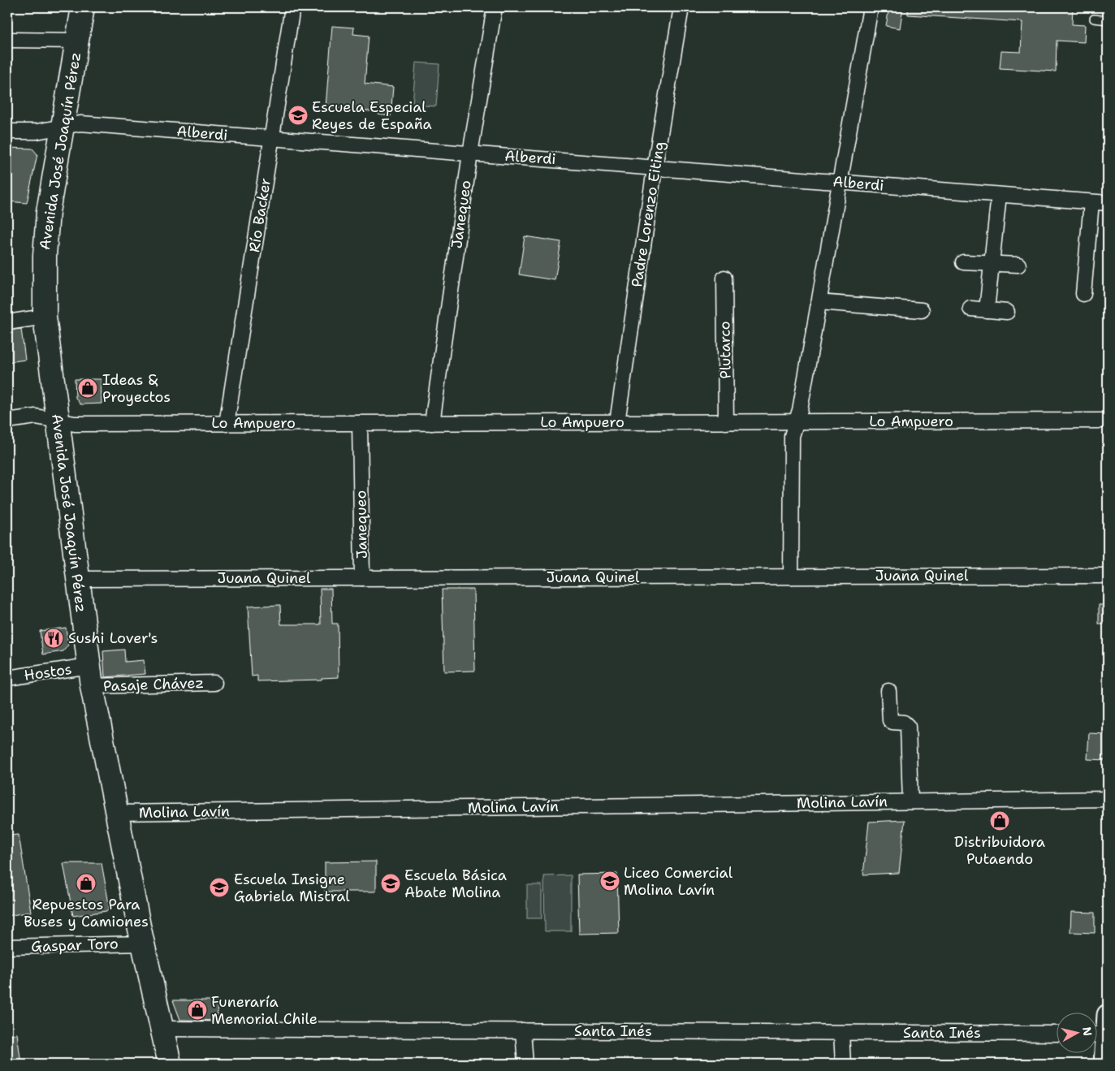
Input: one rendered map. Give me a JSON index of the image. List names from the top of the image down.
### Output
{
  "streets": {
    "main road": ["Avenida José Joaquín Pérez"],
    "street": [
      "Alberdi",
      "Janequeo",
      "Padre Lorenzo Eiting",
      "Río Backer",
      "Plutarco",
      "Lo Ampuero",
      "Juana Quinel",
      "Hostos",
      "Pasaje Chávez",
      "Molina Lavín",
      "Gaspar Toro",
      "Santa Inés"
    ]
  },
  "crossings": [
    ["Alberdi", "Avenida José Joaquín Pérez"],
    ["Alberdi", "Janequeo"],
    ["Alberdi", "Padre Lorenzo Eiting"],
    ["Alberdi", "Río Backer"],
    ["Avenida José Joaquín Pérez", "Lo Ampuero"],
    ["Avenida José Joaquín Pérez", "Juana Quinel"],
    ["Avenida José Joaquín Pérez", "Hostos"],
    ["Avenida José Joaquín Pérez", "Pasaje Chávez"],
    ["Avenida José Joaquín Pérez", "Molina Lavín"],
    ["Avenida José Joaquín Pérez", "Gaspar Toro"],
    ["Avenida José Joaquín Pérez", "Santa Inés"],
    ["Janequeo", "Lo Ampuero"],
    ["Janequeo", "Juana Quinel"],
    ["Padre Lorenzo Eiting", "Lo Ampuero"],
    ["Río Backer", "Lo Ampuero"],
    ["Plutarco", "Lo Ampuero"],
    ["Hostos", "Pasaje Chávez"]
  ],
  "places": {
    "school or university": [
      "Escuela Especial Reyes de España",
      "Liceo Comercial Molina Lavín",
      "Escuela Básica Abate Molina",
      "Escuela Insigne Gabriela Mistral"
    ],
    "shop": [
      "Ideas & Proyectos",
      "Distribuidora Putaendo",
      "Repuestos Para Buses y Camiones",
      "Funeraría Memorial Chile"
    ],
    "restaurant": ["Sushi Lover's"]
  },
  "north": "right"
}
